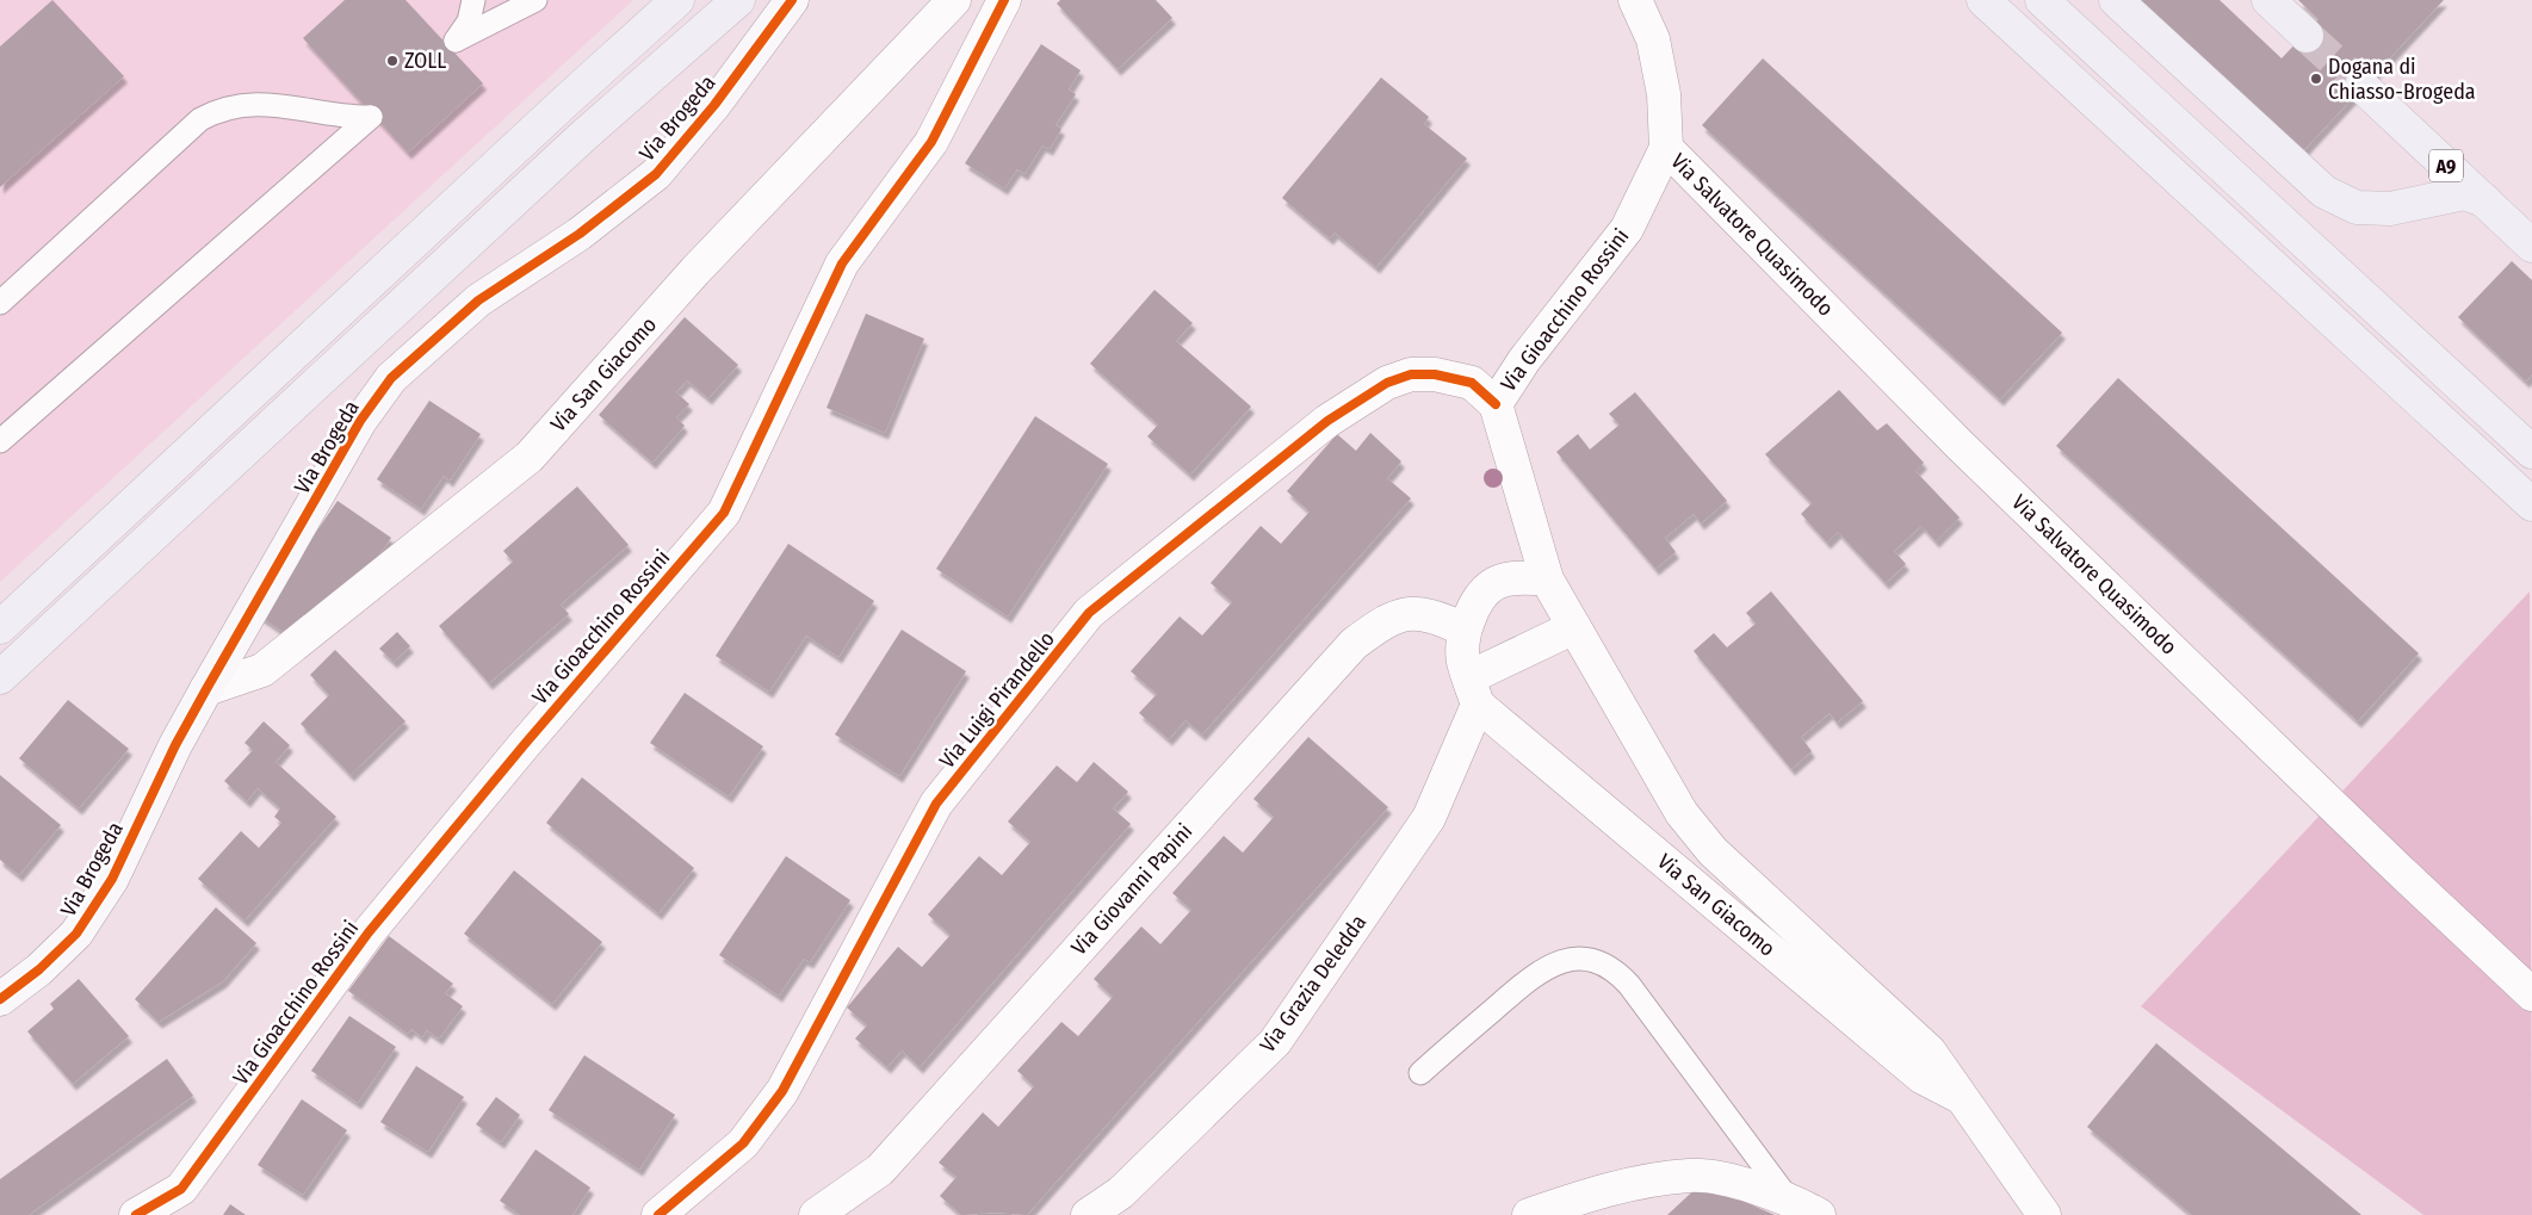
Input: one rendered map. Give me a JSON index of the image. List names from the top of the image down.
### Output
{
  "streets": {
    "highway": ["A9"],
    "street": [
      "Via Brogeda",
      "Via Salvatore Quasimodo",
      "Via Gioacchino Rossini",
      "Via San Giacomo",
      "Via Luigi Pirandello",
      "Via Giovanni Papini",
      "Via Grazia Deledda"
    ]
  },
  "crossings": [
    ["Via Brogeda", "Via San Giacomo"],
    ["Via Salvatore Quasimodo", "Via Gioacchino Rossini"],
    ["Via Gioacchino Rossini", "Via San Giacomo"],
    ["Via Gioacchino Rossini", "Via Luigi Pirandello"],
    ["Via San Giacomo", "Via Grazia Deledda"]
  ],
  "places": ["ZOLL", "Dogana di Chiasso-Brogeda"]
}
